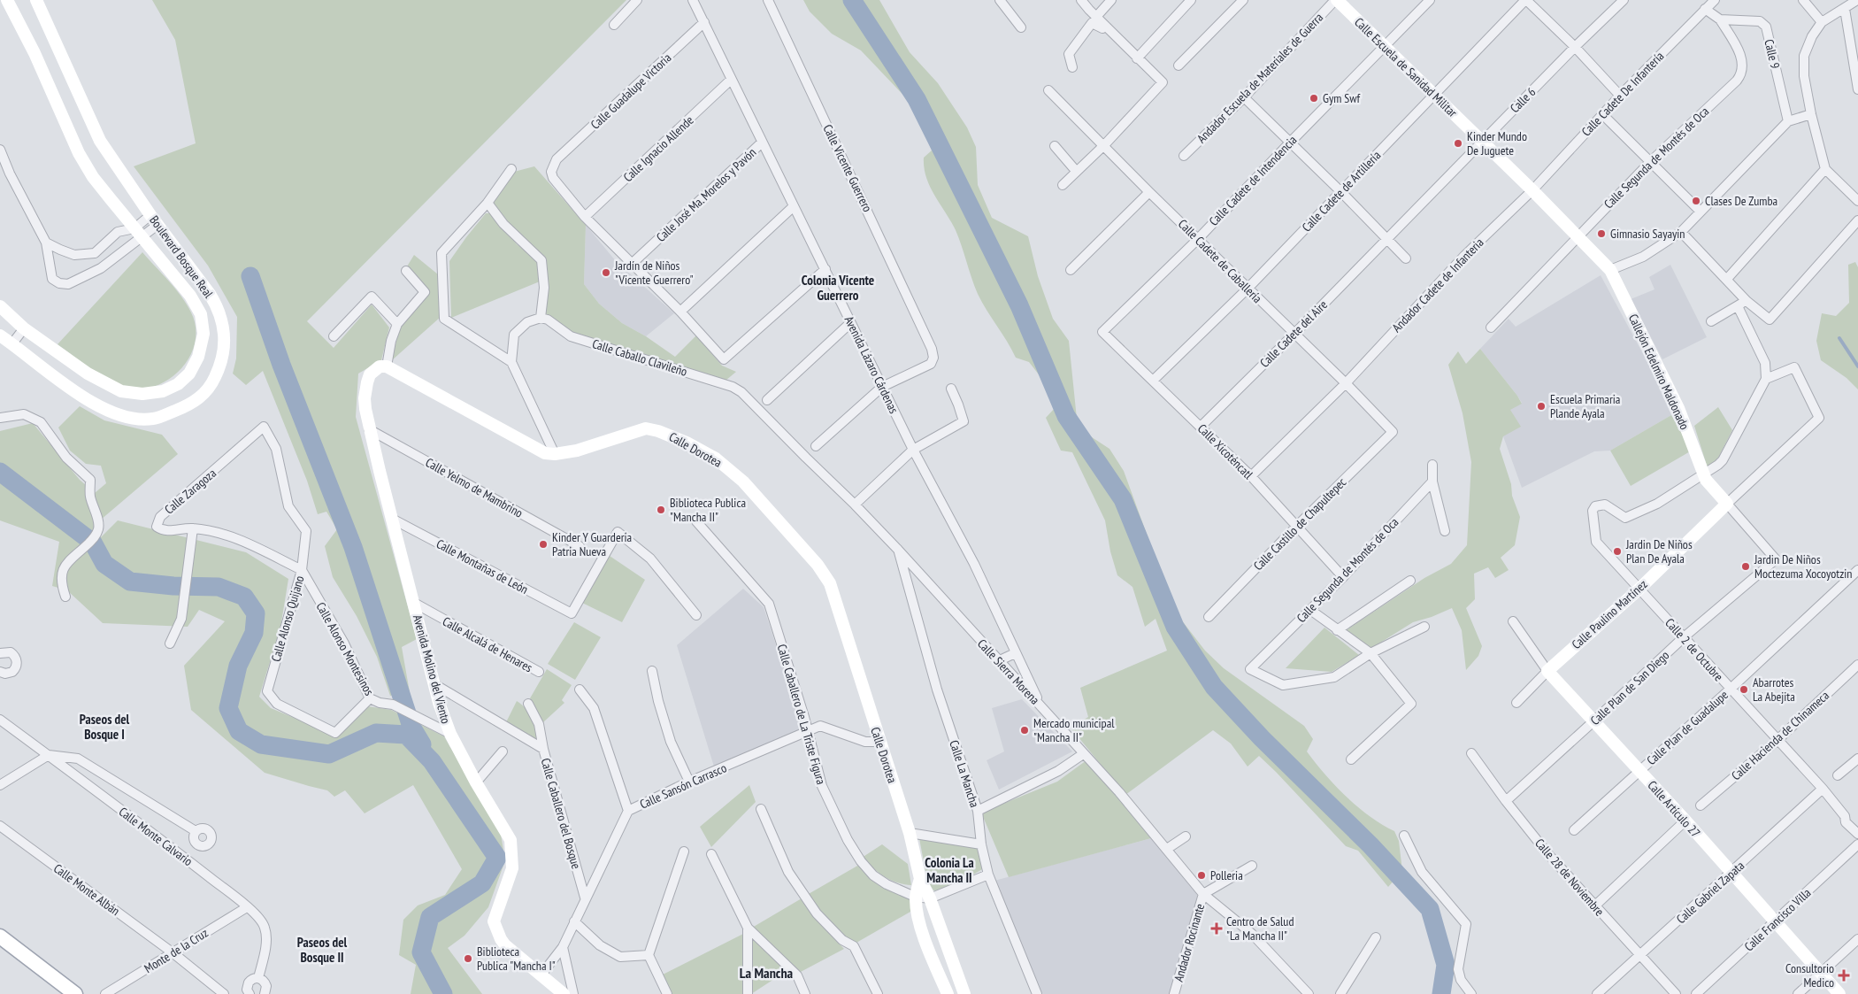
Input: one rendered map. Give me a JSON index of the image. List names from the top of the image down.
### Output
{
  "streets": {
    "street": [
      "Calle 9",
      "Calle Escuela de Sanidad Militar",
      "Andador Escuela de Materiales de Guerra",
      "Calle Guadalupe Victoria",
      "Calle Cadete De Infantería",
      "Calle 6",
      "Calle Ignacio Allende",
      "Calle Segunda de Montés de Oca",
      "Calle Vicente Guerrero",
      "Calle Cadete de Intendencia",
      "Calle Cadete de Artillería",
      "Calle José Ma. Morelos y Pavón",
      "Boulevard Bosque Real",
      "Calle Cadete de Caballería",
      "Andador Cadete de Infanteria",
      "Calle Cadete del Aire",
      "Calle Caballo Clavileño",
      "Avenida Lázaro Cárdenas",
      "Callejón Edelmiro Maldonado",
      "Calle Dorotea",
      "Calle Xicoténcatl",
      "Calle Yelmo de Mambrino",
      "Calle Zaragoza",
      "Calle Castillo de Chapultepec",
      "Calle Montañas de León",
      "Calle Paulino Martínez",
      "Calle Alonso Quijano",
      "Calle Alcalá de Henares",
      "Calle Alonso Montesinos",
      "Calle 2 de Octubre",
      "Avenida Molino del Viento",
      "Calle Sierra Morena",
      "Calle Plan de San Diego",
      "Calle Caballero de La Triste Figura",
      "Calle Plan de Guadalupe",
      "Calle Hacienda de Chinameca",
      "Calle La Mancha",
      "Calle Sansón Carrasco",
      "Calle Artículo 27",
      "Calle Caballero del Bosque",
      "Calle Monte Calvario",
      "Calle 28 de Noviembre",
      "Calle Monte Albán",
      "Calle Gabriel Zapata",
      "Calle Francisco Villa",
      "Andador Rocinante",
      "Monte de la Cruz"
    ]
  },
  "crossings": [
    ["Calle 9", "Calle Segunda de Montés de Oca"],
    ["Calle Escuela de Sanidad Militar", "Andador Escuela de Materiales de Guerra"],
    ["Calle Escuela de Sanidad Militar", "Calle Cadete De Infantería"],
    ["Calle Escuela de Sanidad Militar", "Calle 6"],
    ["Calle Escuela de Sanidad Militar", "Calle Cadete de Intendencia"],
    ["Calle Escuela de Sanidad Militar", "Calle Cadete de Artillería"],
    ["Calle Escuela de Sanidad Militar", "Andador Cadete de Infanteria"],
    ["Calle Escuela de Sanidad Militar", "Callejón Edelmiro Maldonado"],
    ["Calle Guadalupe Victoria", "Calle Ignacio Allende"],
    ["Calle Guadalupe Victoria", "Avenida Lázaro Cárdenas"],
    ["Calle Cadete De Infantería", "Andador Cadete de Infanteria"],
    ["Calle Cadete De Infantería", "Callejón Edelmiro Maldonado"],
    ["Calle 6", "Calle Cadete del Aire"],
    ["Calle Ignacio Allende", "Avenida Lázaro Cárdenas"],
    ["Calle Segunda de Montés de Oca", "Callejón Edelmiro Maldonado"],
    ["Calle Segunda de Montés de Oca", "Calle Xicoténcatl"],
    ["Calle Vicente Guerrero", "Avenida Lázaro Cárdenas"],
    ["Calle Cadete de Intendencia", "Calle Cadete de Caballería"],
    ["Calle Cadete de Intendencia", "Calle Xicoténcatl"],
    ["Calle Cadete de Artillería", "Calle Cadete de Caballería"],
    ["Calle Cadete de Artillería", "Calle Xicoténcatl"],
    ["Calle José Ma. Morelos y Pavón", "Avenida Lázaro Cárdenas"],
    ["Calle Cadete de Caballería", "Andador Cadete de Infanteria"],
    ["Calle Cadete de Caballería", "Calle Cadete del Aire"],
    ["Calle Cadete de Caballería", "Calle Castillo de Chapultepec"],
    ["Andador Cadete de Infanteria", "Callejón Edelmiro Maldonado"],
    ["Andador Cadete de Infanteria", "Calle Xicoténcatl"],
    ["Calle Cadete del Aire", "Calle Xicoténcatl"],
    ["Calle Caballo Clavileño", "Calle Sierra Morena"],
    ["Avenida Lázaro Cárdenas", "Calle Sierra Morena"],
    ["Callejón Edelmiro Maldonado", "Calle Paulino Martínez"],
    ["Callejón Edelmiro Maldonado", "Calle 2 de Octubre"],
    ["Callejón Edelmiro Maldonado", "Calle Plan de San Diego"],
    ["Calle Dorotea", "Avenida Molino del Viento"],
    ["Calle Dorotea", "Calle Caballero de La Triste Figura"],
    ["Calle Dorotea", "Calle Sansón Carrasco"],
    ["Calle Xicoténcatl", "Calle Castillo de Chapultepec"],
    ["Calle Yelmo de Mambrino", "Avenida Molino del Viento"],
    ["Calle Zaragoza", "Calle Alonso Quijano"],
    ["Calle Zaragoza", "Calle Alonso Montesinos"],
    ["Calle Montañas de León", "Avenida Molino del Viento"],
    ["Calle Paulino Martínez", "Calle 2 de Octubre"],
    ["Calle Paulino Martínez", "Calle Artículo 27"],
    ["Calle Alonso Quijano", "Calle Alonso Montesinos"],
    ["Calle Alcalá de Henares", "Avenida Molino del Viento"],
    ["Calle Alonso Montesinos", "Avenida Molino del Viento"],
    ["Calle 2 de Octubre", "Calle Plan de San Diego"],
    ["Calle 2 de Octubre", "Calle Plan de Guadalupe"],
    ["Calle 2 de Octubre", "Calle Hacienda de Chinameca"],
    ["Calle 2 de Octubre", "Calle Gabriel Zapata"],
    ["Avenida Molino del Viento", "Calle Sansón Carrasco"],
    ["Avenida Molino del Viento", "Calle Caballero del Bosque"],
    ["Calle Sierra Morena", "Calle La Mancha"],
    ["Calle Sierra Morena", "Andador Rocinante"],
    ["Calle Plan de San Diego", "Calle Artículo 27"],
    ["Calle Plan de San Diego", "Calle 28 de Noviembre"],
    ["Calle Caballero de La Triste Figura", "Calle Sansón Carrasco"],
    ["Calle Plan de Guadalupe", "Calle Artículo 27"],
    ["Calle Sansón Carrasco", "Calle Caballero del Bosque"],
    ["Calle Artículo 27", "Calle Gabriel Zapata"],
    ["Calle Artículo 27", "Calle Francisco Villa"],
    ["Calle Monte Calvario", "Monte de la Cruz"],
    ["Calle 28 de Noviembre", "Calle Gabriel Zapata"],
    ["Calle Monte Albán", "Monte de la Cruz"]
  ],
  "districts": [
    "Colonia Vicente Guerrero",
    "Paseos del Bosque I",
    "Colonia La Mancha II",
    "Paseos del Bosque II",
    "La Mancha"
  ],
  "places": {
    "other": [
      "Gym Swf",
      "Kinder Mundo De Juguete",
      "Clases De Zumba",
      "Gimnasio Sayayin",
      "Jardín de Niños \"Vicente Guerrero\"",
      "Escuela Primaria Plande Ayala",
      "Biblioteca Publica \"Mancha II\"",
      "Kinder Y Guarderia Patria Nueva",
      "Jardin De Niños Plan De Ayala",
      "Jardin De Niños Moctezuma Xocoyotzin",
      "Abarrotes La Abejita",
      "Mercado municipal \"Mancha II\"",
      "Polleria",
      "Biblioteca Publica \"Mancha I\""
    ],
    "health": ["Centro de Salud \"La Mancha II\"", "Consultorio Medico"]
  }
}
